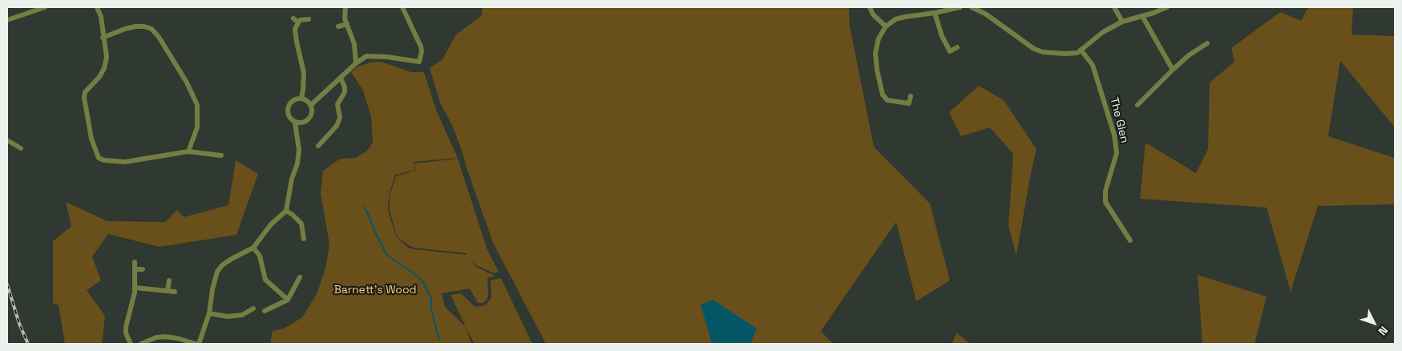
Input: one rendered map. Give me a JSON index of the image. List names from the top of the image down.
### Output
{
  "streets": {
    "street": ["The Glen"]
  },
  "parks": ["Barnett's Wood"],
  "north": "bottom right"
}
